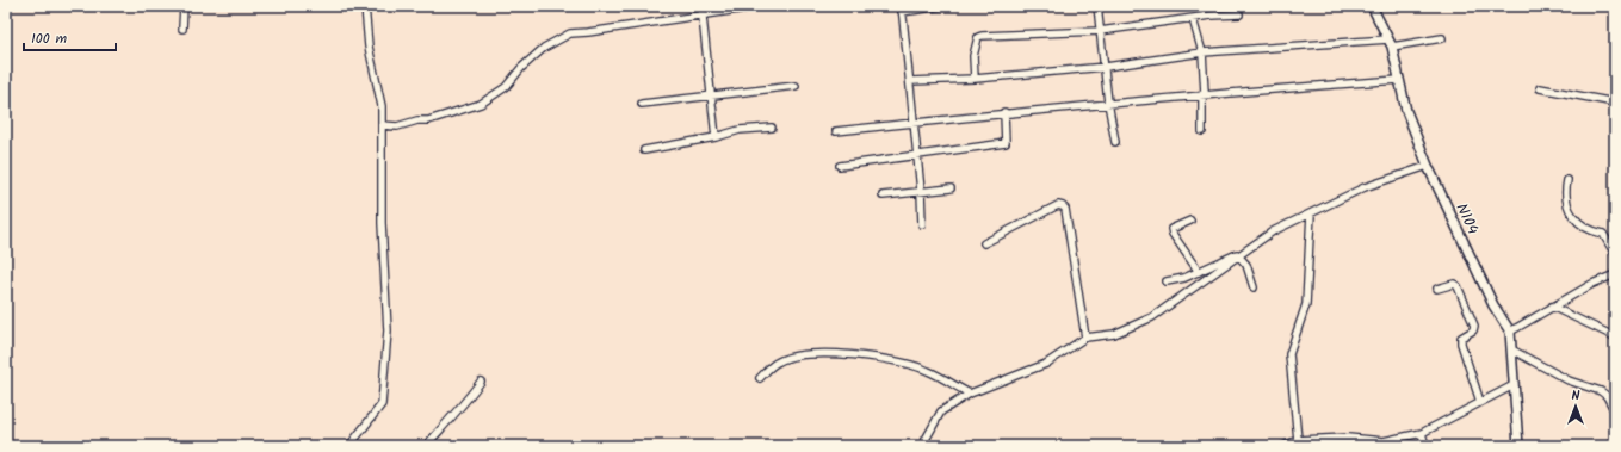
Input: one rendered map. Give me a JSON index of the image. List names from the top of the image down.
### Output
{
  "streets": {
    "street": ["N104"]
  },
  "scale_bar": "100 m",
  "north": "top"
}
